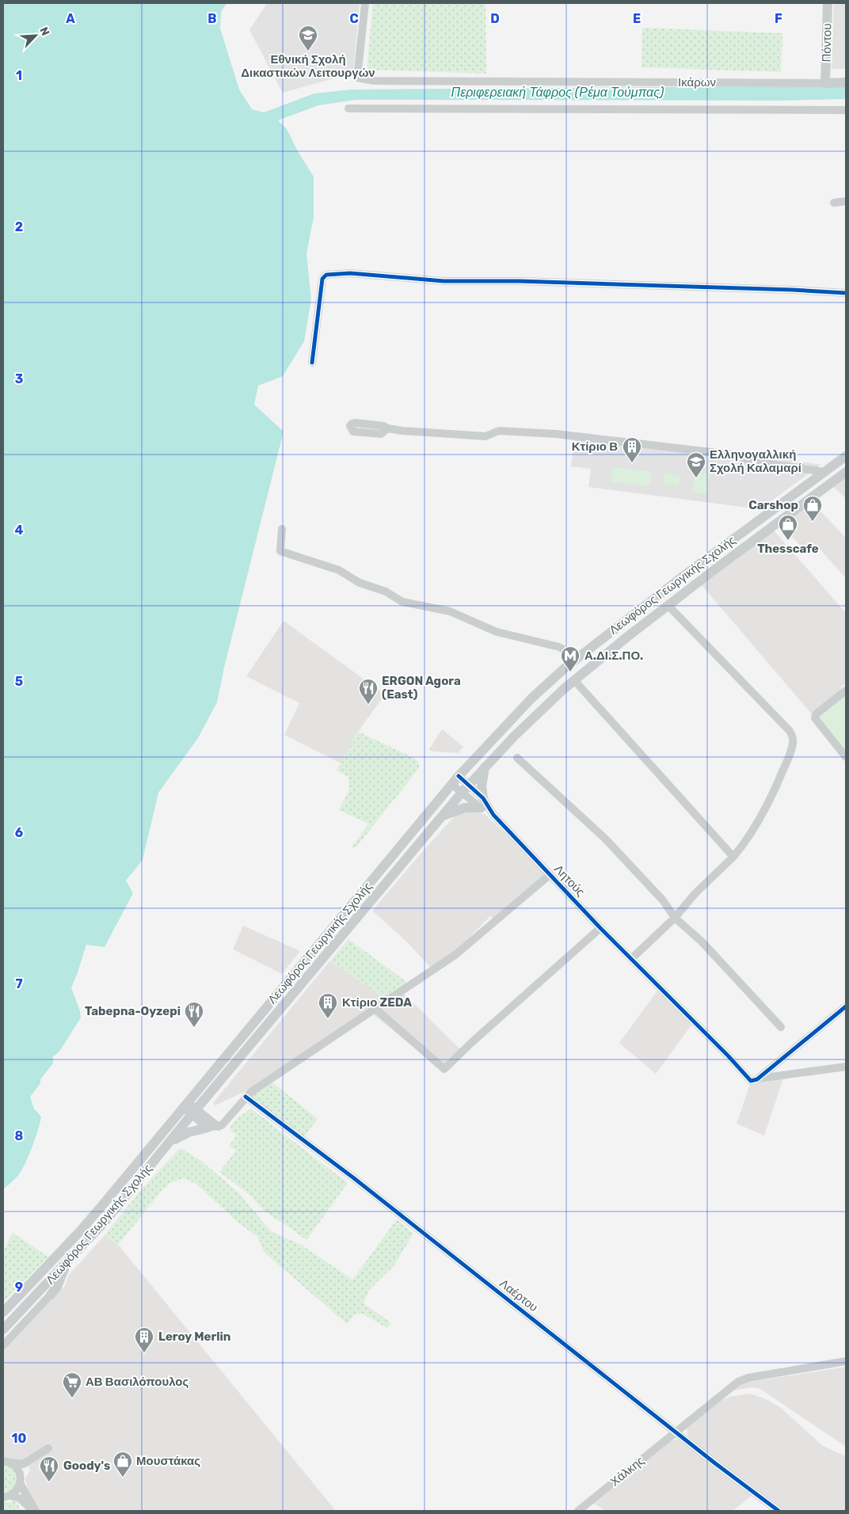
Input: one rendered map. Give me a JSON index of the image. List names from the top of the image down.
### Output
{
  "streets": {
    "main road": ["Πόντου", "Ικάρων", "Λεωφόρος Γεωργικής Σχολής"],
    "street": ["Λητούς", "Λαέρτου", "Χάλκης"]
  },
  "crossings": [
    ["Πόντου", "Ικάρων"],
    ["Λεωφόρος Γεωργικής Σχολής", "Λητούς"],
    ["Λαέρτου", "Χάλκης"]
  ],
  "water": ["Περιφερειακή Τάφρος (Ρέμα Τούμπας)"],
  "places": {
    "school or university": ["Εθνική Σχολή Δικαστικών Λειτουργών", "Ελληνογαλλική Σχολή Καλαμαρί"],
    "building": ["Κτίριο Β", "Κτίριο ZEDA", "Leroy Merlin"],
    "shop": ["Carshop", "Thesscafe", "Μουστάκας"],
    "metro station": ["Α.ΔΙ.Σ.ΠΟ."],
    "restaurant": ["ERGON Agora (East)", "Tabepna-Oyzepi", "Goody's"],
    "supermarket": ["ΑΒ Βασιλόπουλος"]
  },
  "north": "top right",
  "grid": {
    "columns": [
      "A",
      "B",
      "C",
      "D",
      "E",
      "F"
    ],
    "rows": [
      "1",
      "2",
      "3",
      "4",
      "5",
      "6",
      "7",
      "8",
      "9",
      "10"
    ]
  }
}
